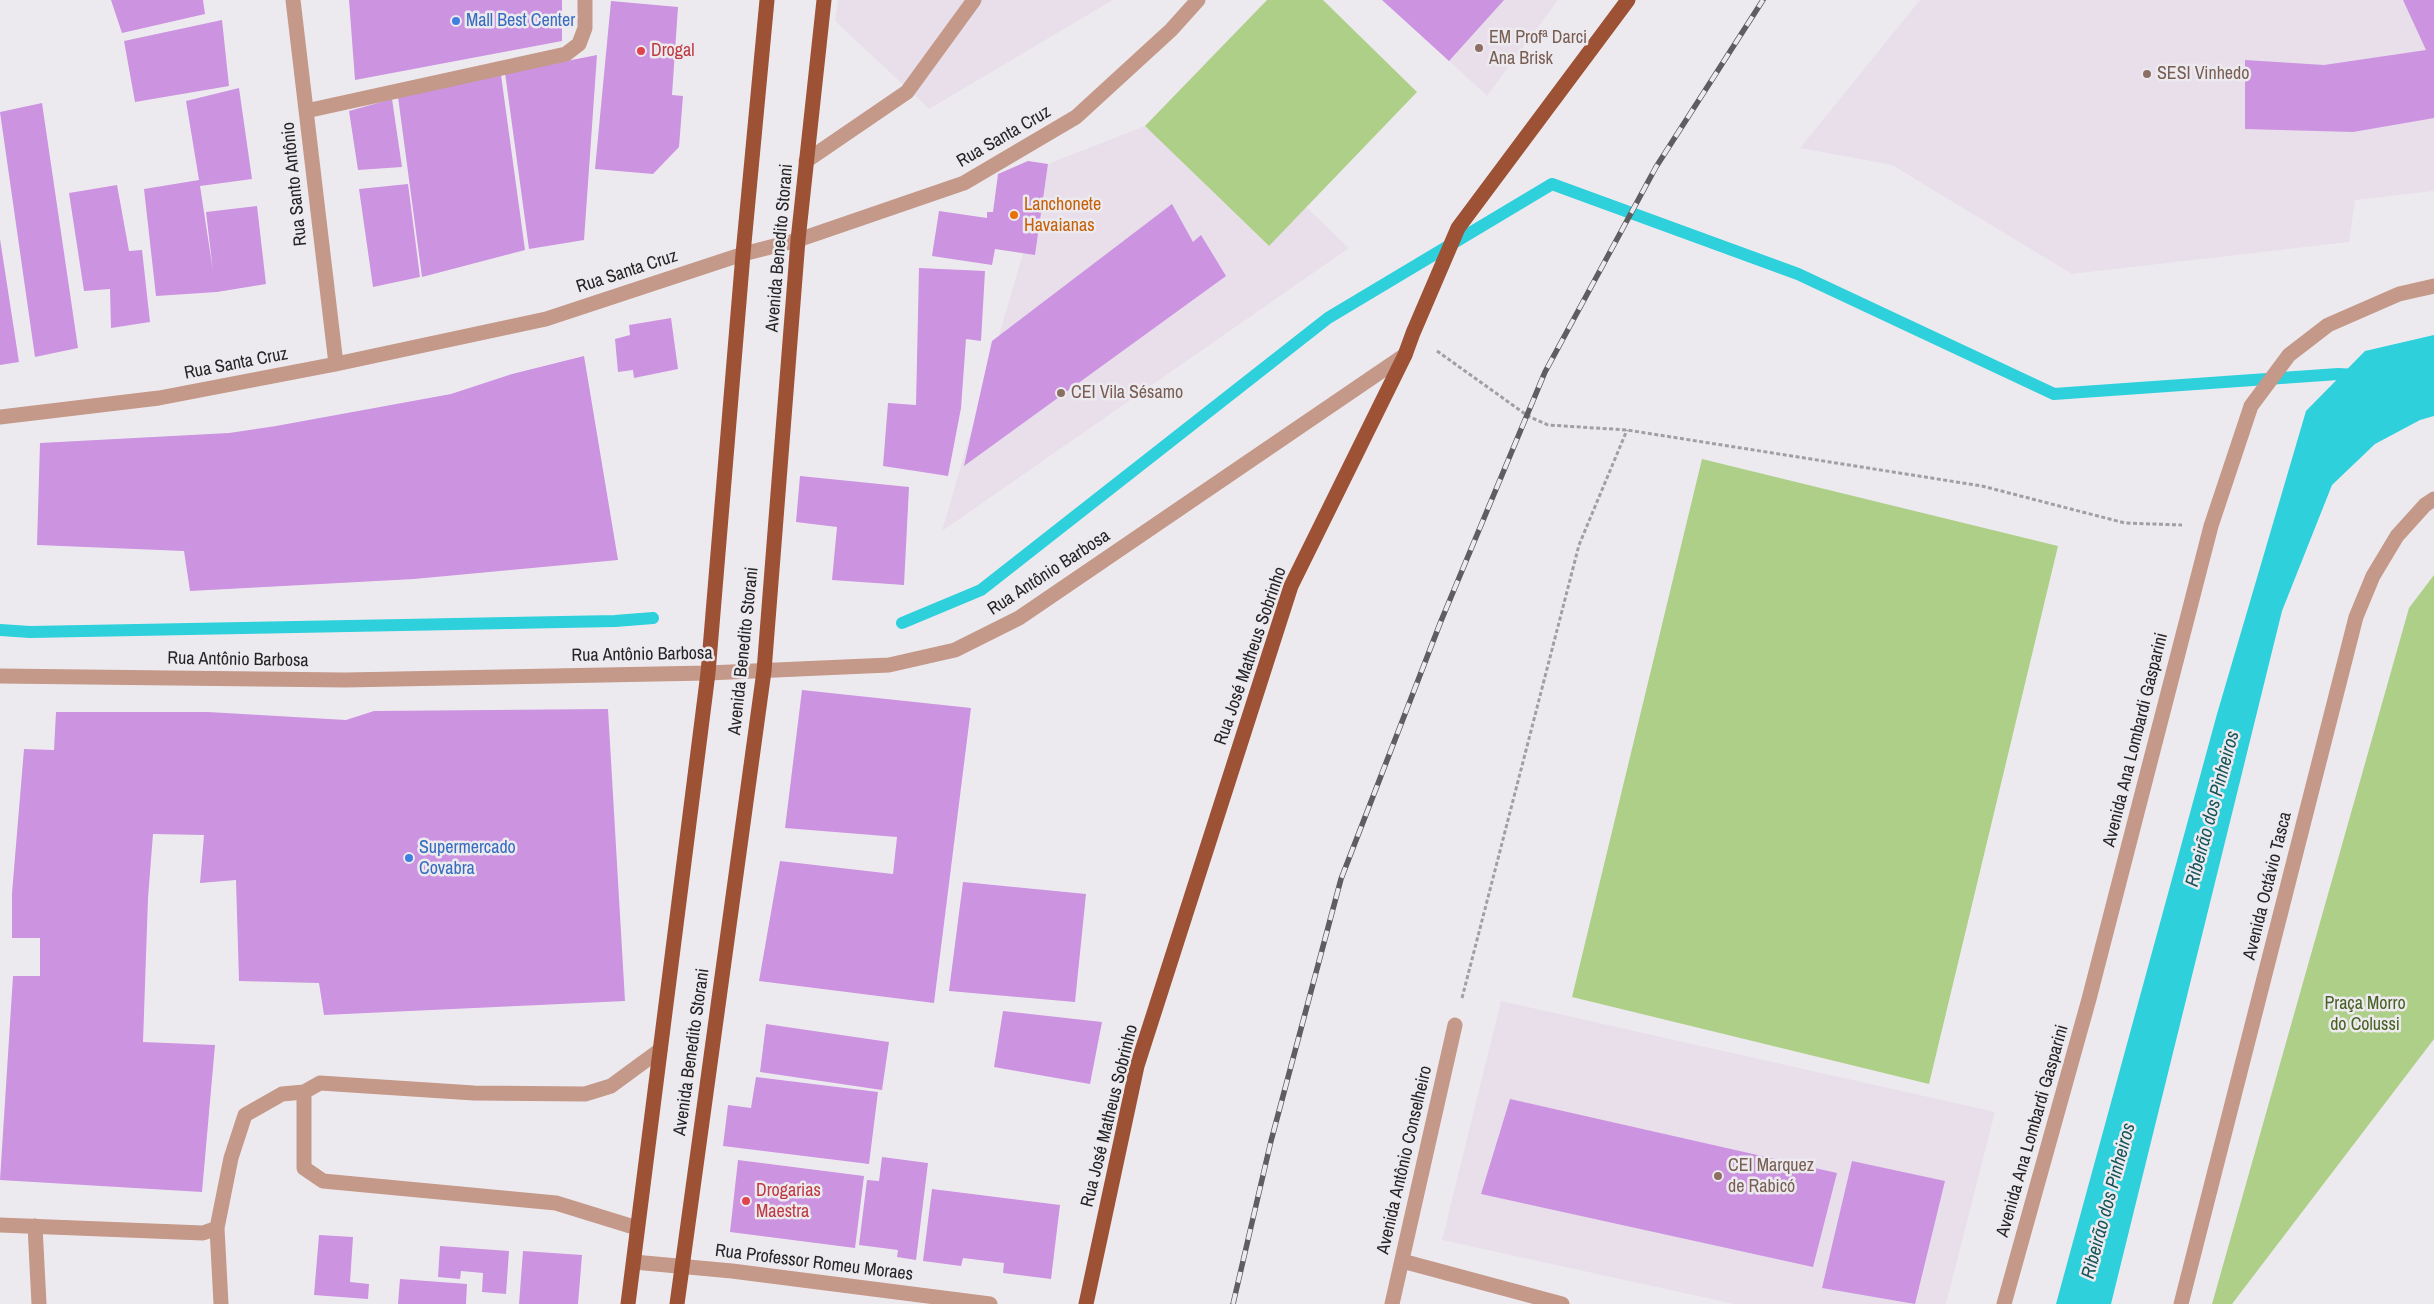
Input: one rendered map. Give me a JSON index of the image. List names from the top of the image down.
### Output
{
  "streets": {
    "main road": ["Avenida Benedito Storani", "Rua José Matheus Sobrinho"],
    "street": [
      "Rua Santa Cruz",
      "Rua Santo Antônio",
      "Rua Antônio Barbosa",
      "Avenida Ana Lombardi Gasparini",
      "Avenida Octávio Tasca",
      "Avenida Antônio Conselheiro",
      "Rua Professor Romeu Moraes"
    ]
  },
  "crossings": [
    ["Rua Santa Cruz", "Rua Santo Antônio"],
    ["Rua Santa Cruz", "Avenida Benedito Storani"],
    ["Avenida Benedito Storani", "Rua Antônio Barbosa"],
    ["Avenida Benedito Storani", "Rua Professor Romeu Moraes"],
    ["Rua Antônio Barbosa", "Rua José Matheus Sobrinho"]
  ],
  "water": ["Ribeirão dos Pinheiros"],
  "parks": ["Praça Morro do Colussi"],
  "places": [
    "Mall Best Center",
    "EM Profª Darci Ana Brisk",
    "Drogal",
    "SESI Vinhedo",
    "Lanchonete Havaianas",
    "CEI Vila Sésamo",
    "Supermercado Covabra",
    "CEI Marquez de Rabicó",
    "Drogarias Maestra"
  ]
}
